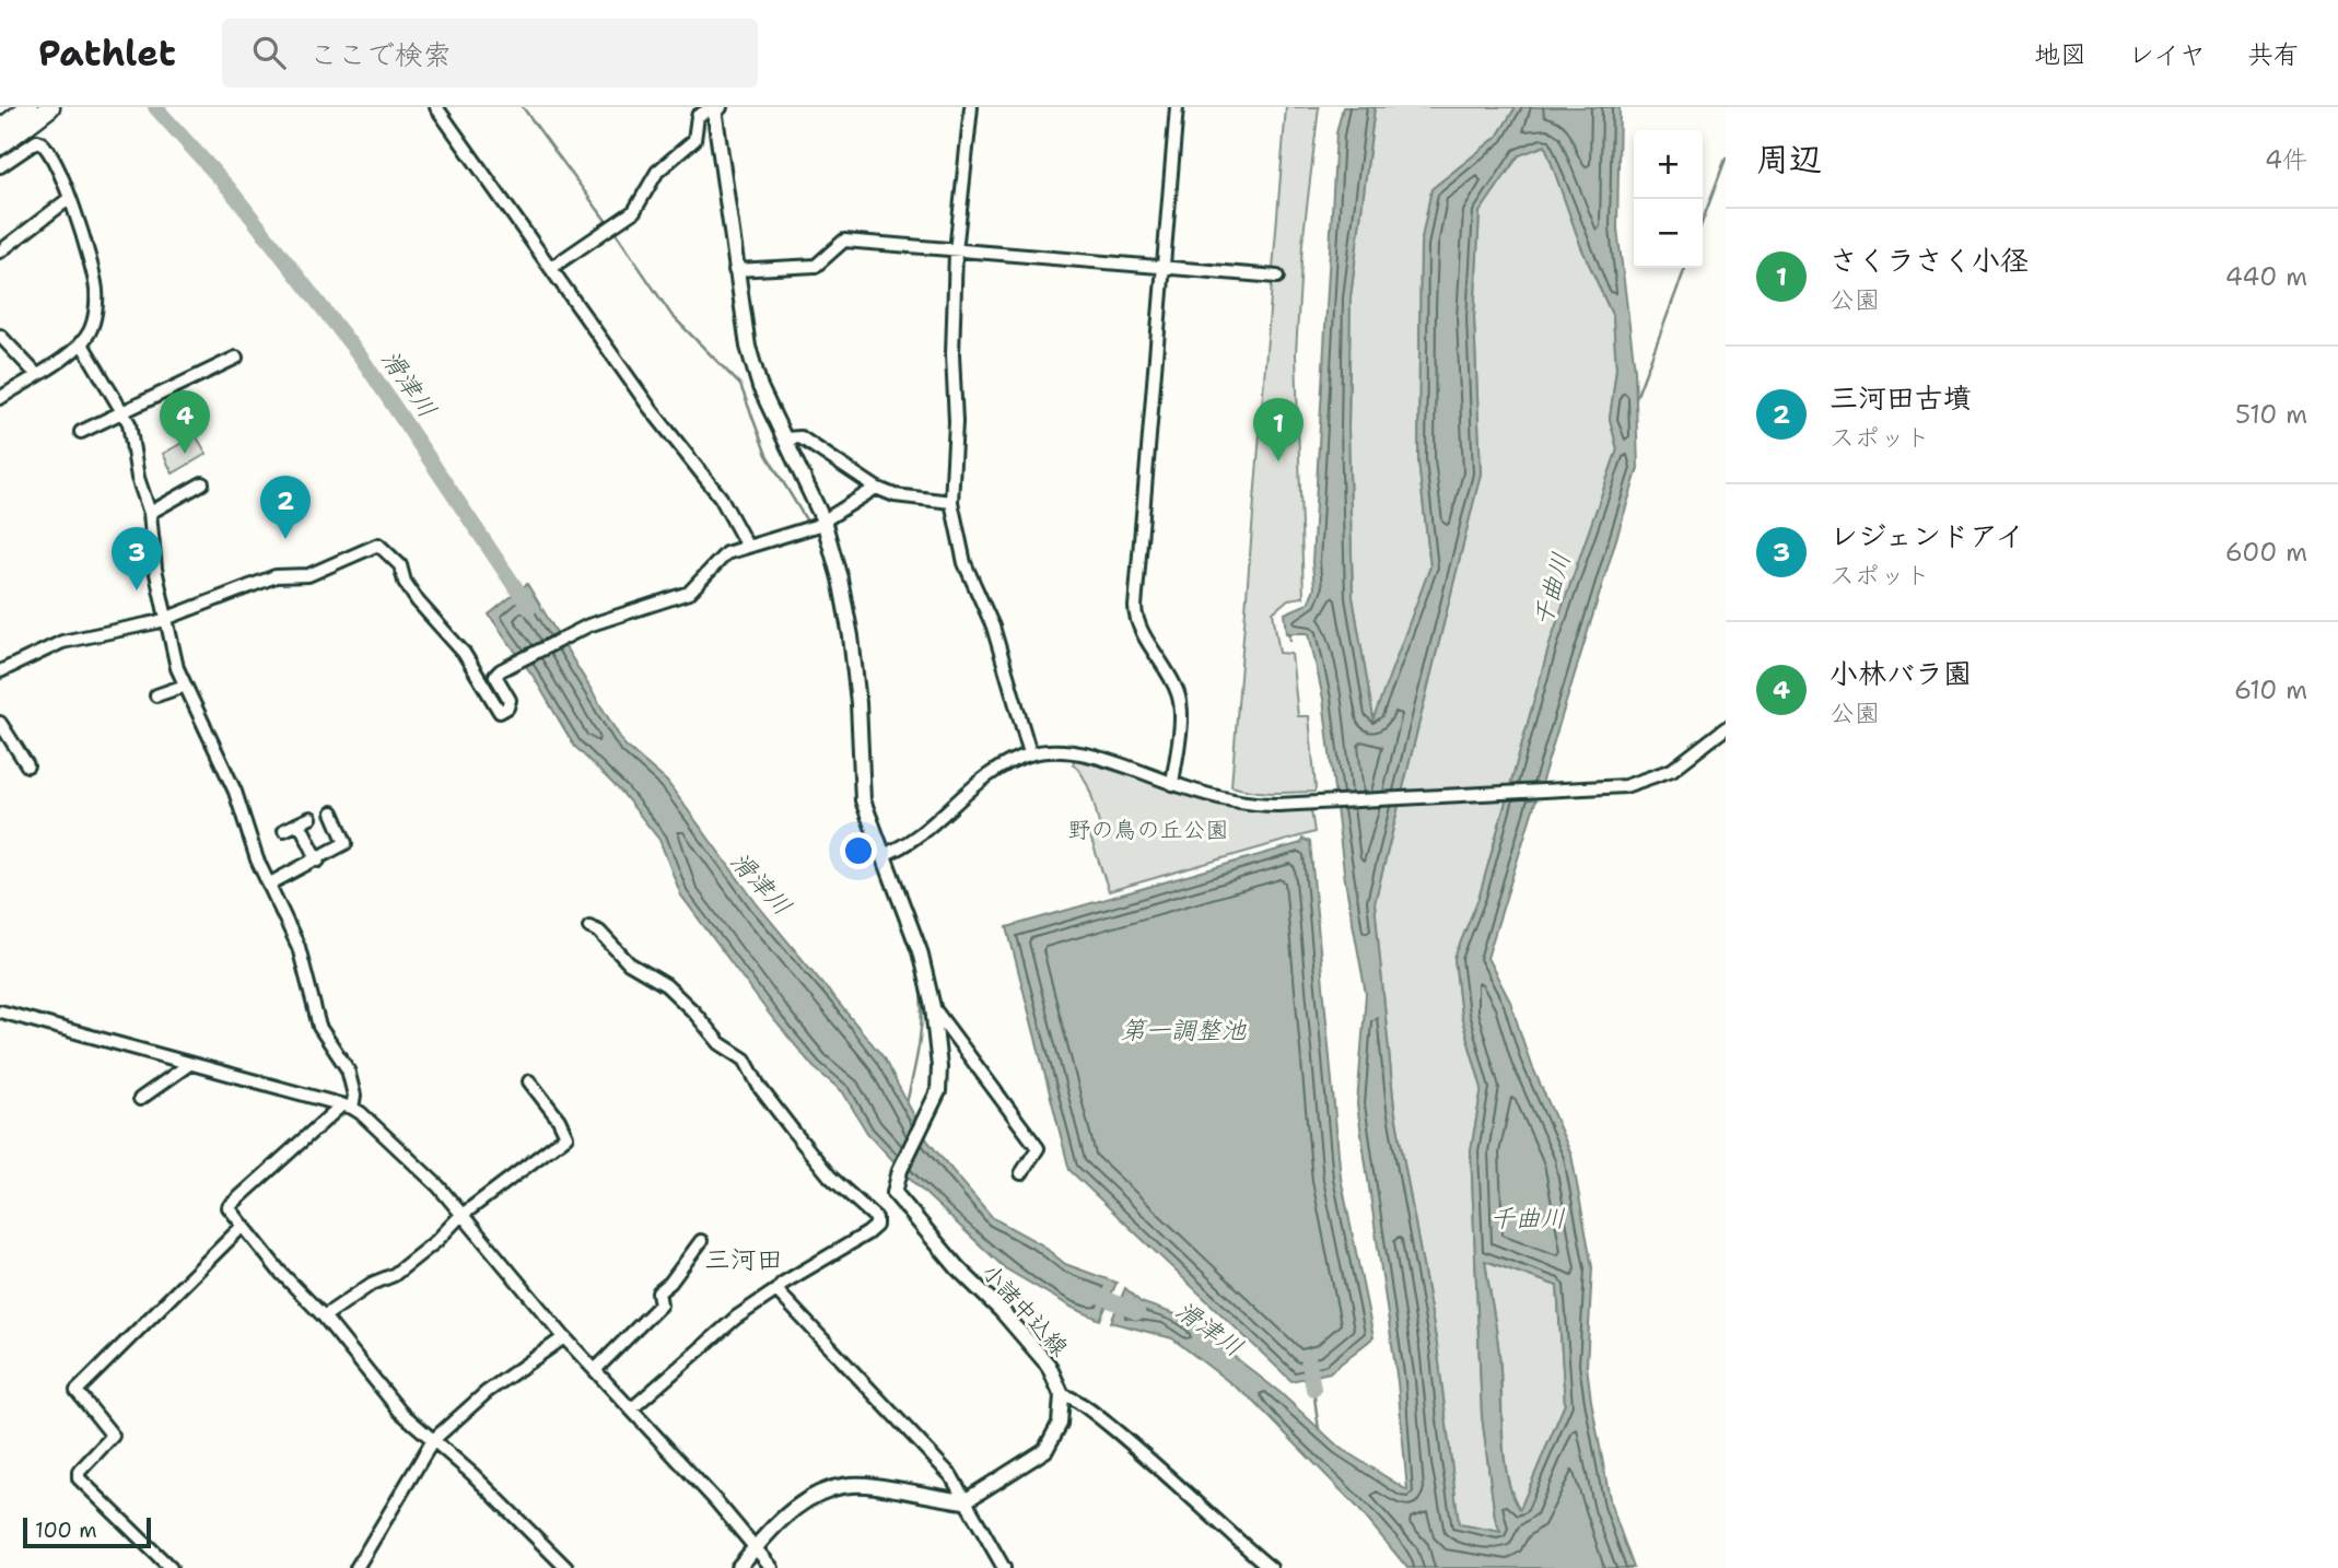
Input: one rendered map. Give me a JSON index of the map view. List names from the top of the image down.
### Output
{
  "streets": {
    "main road": ["小諸中込線"]
  },
  "districts": ["三河田"],
  "water": ["滑津川", "千曲川", "第一調整池"],
  "parks": ["野の鳥の丘公園"],
  "scale_bar": "100 m",
  "page": {
    "header": "Pathlet",
    "search": "ここで検索",
    "nav": ["地図", "レイヤ", "共有"],
    "heading": ["周辺", "4件"],
    "map_buttons": ["+", "−"],
    "list": [
      {
        "mark": "1",
        "name": "さくラさく小径",
        "note": "公園",
        "value": "440 m"
      },
      {
        "mark": "2",
        "name": "三河田古墳",
        "note": "スポット",
        "value": "510 m"
      },
      {
        "mark": "3",
        "name": "レジェンドアイ",
        "note": "スポット",
        "value": "600 m"
      },
      {
        "mark": "4",
        "name": "小林バラ園",
        "note": "公園",
        "value": "610 m"
      }
    ],
    "pins": [
      "4",
      "1",
      "2",
      "3"
    ],
    "scale": "100 m"
  }
}
